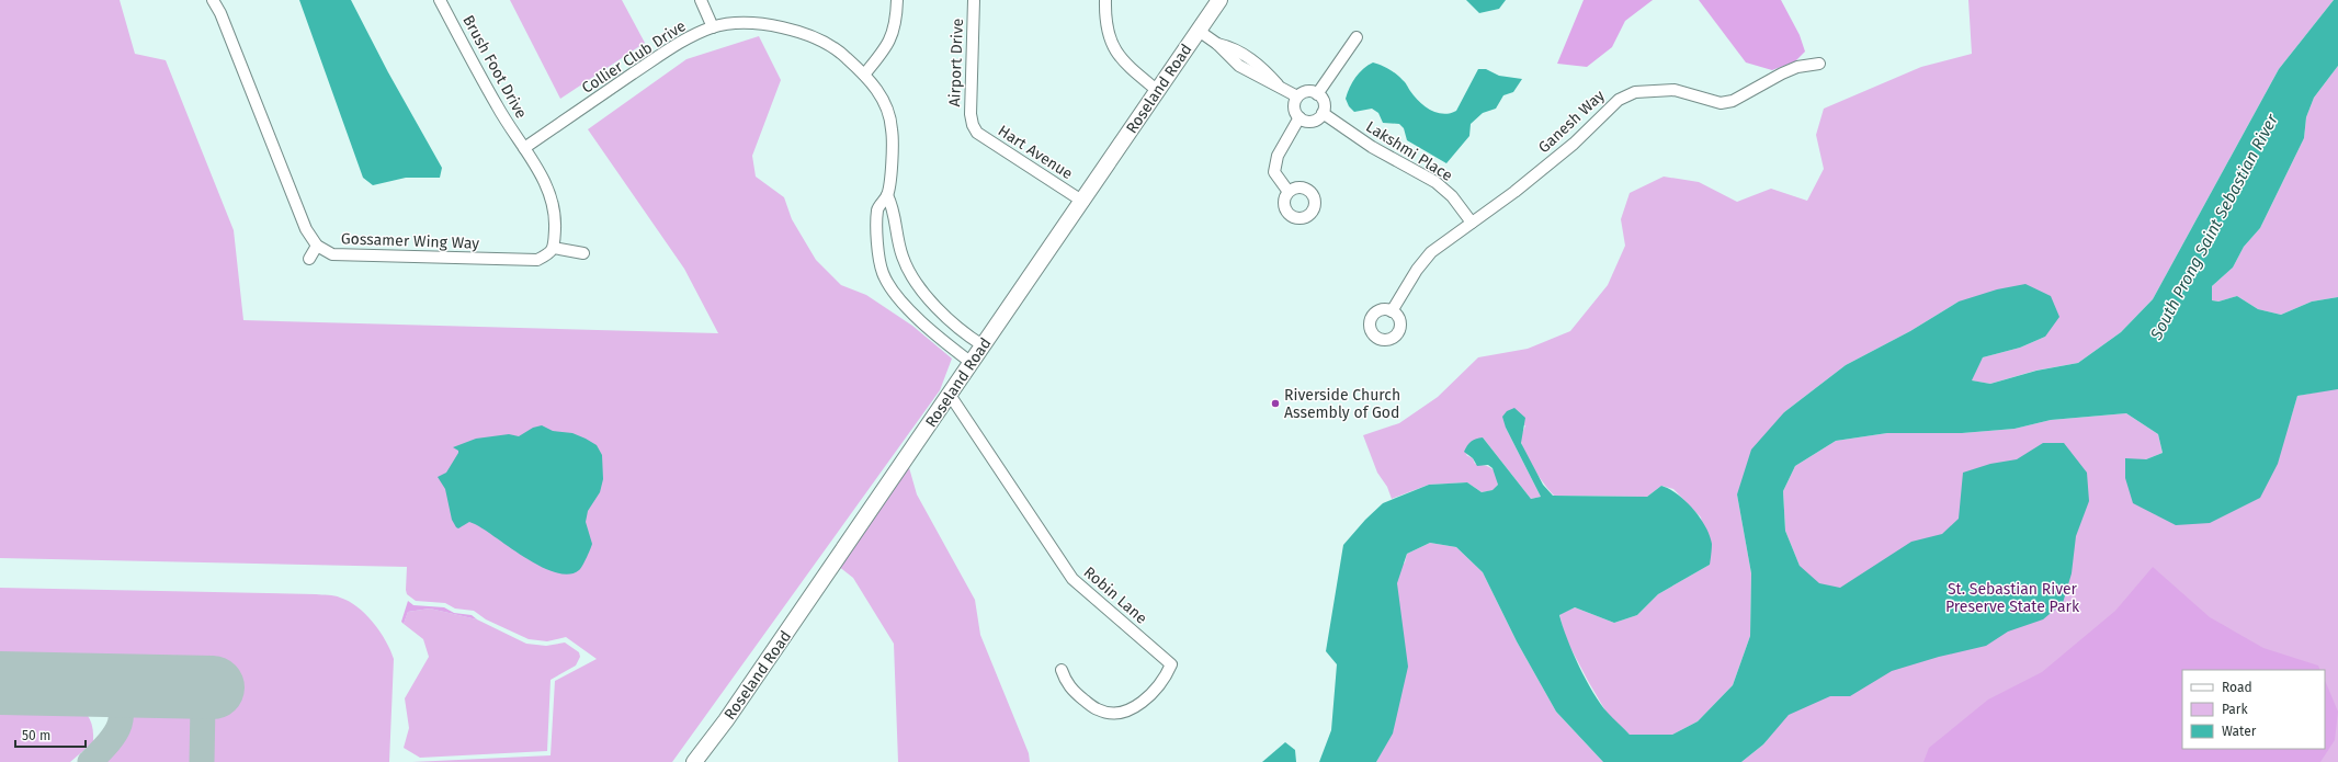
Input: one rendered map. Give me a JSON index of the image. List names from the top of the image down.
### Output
{
  "streets": {
    "main road": ["Roseland Road"],
    "street": [
      "Collier Club Drive",
      "Airport Drive",
      "Brush Foot Drive",
      "Ganesh Way",
      "Lakshmi Place",
      "Hart Avenue",
      "Gossamer Wing Way",
      "Robin Lane"
    ]
  },
  "crossings": [
    ["Collier Club Drive", "Brush Foot Drive"],
    ["Collier Club Drive", "Roseland Road"],
    ["Airport Drive", "Hart Avenue"],
    ["Roseland Road", "Hart Avenue"],
    ["Roseland Road", "Robin Lane"],
    ["Ganesh Way", "Lakshmi Place"]
  ],
  "water": ["South Prong Saint Sebastian River"],
  "parks": ["St. Sebastian River Preserve State Park"],
  "places": ["Riverside Church Assembly of God"],
  "legend": ["Road", "Park", "Water"],
  "scale_bar": "50 m"
}
